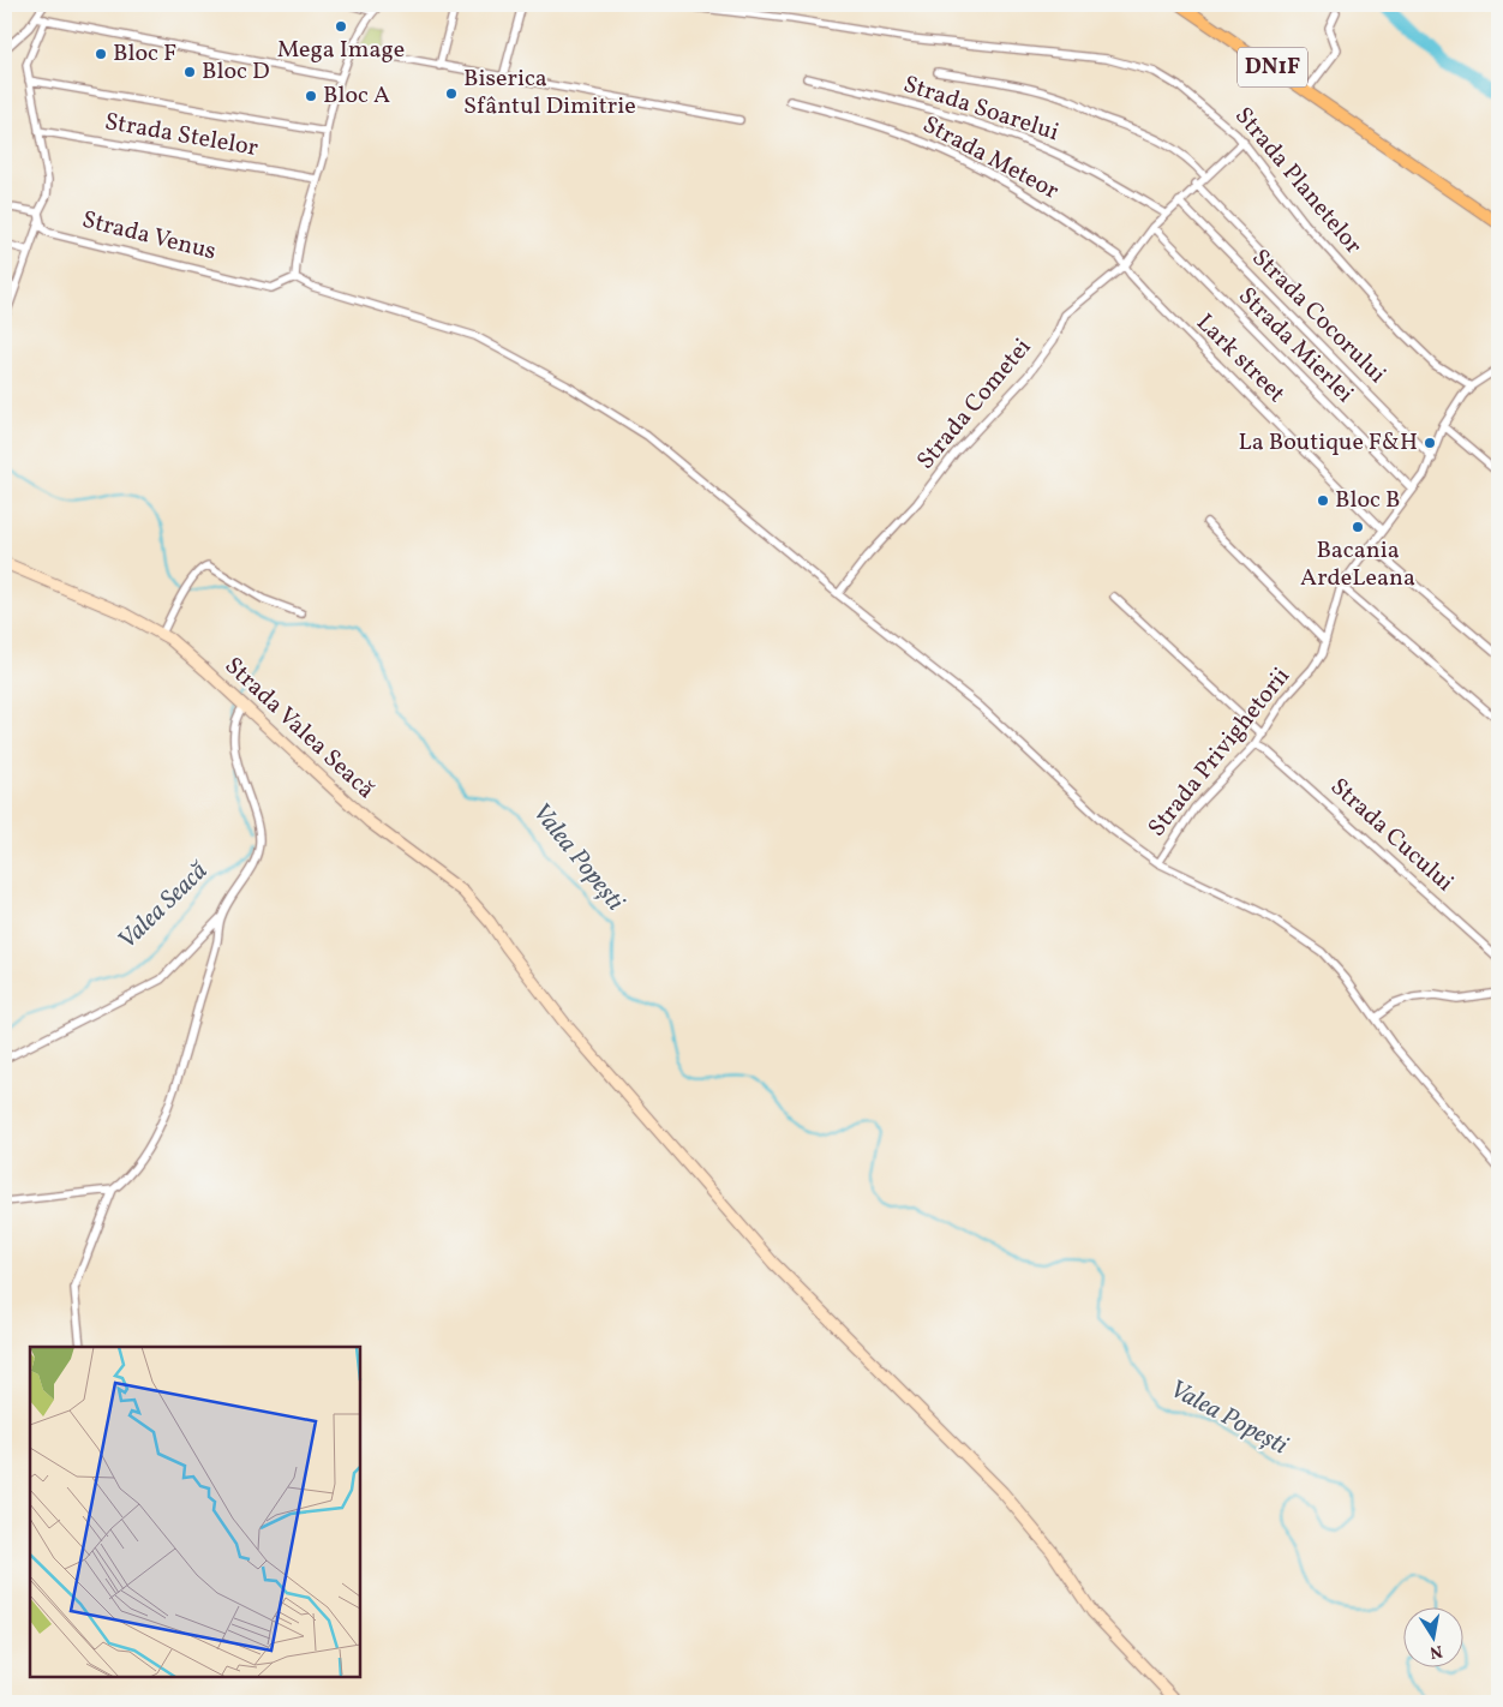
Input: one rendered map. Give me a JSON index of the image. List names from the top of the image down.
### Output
{
  "streets": {
    "main road": ["DN1F", "Strada Valea Seacă"],
    "street": [
      "Strada Soarelui",
      "Strada Stelelor",
      "Strada Meteor",
      "Strada Planetelor",
      "Strada Venus",
      "Strada Cocorului",
      "Strada Mierlei",
      "Lark street",
      "Strada Cometei",
      "Strada Privighetorii",
      "Strada Cucului"
    ]
  },
  "crossings": [
    ["Strada Soarelui", "Strada Cometei"],
    ["Strada Meteor", "Lark street"],
    ["Strada Meteor", "Strada Cometei"],
    ["Strada Planetelor", "Strada Cometei"],
    ["Strada Planetelor", "Strada Privighetorii"],
    ["Strada Cocorului", "Strada Cometei"],
    ["Strada Cocorului", "Strada Privighetorii"],
    ["Strada Mierlei", "Strada Cometei"],
    ["Strada Mierlei", "Strada Privighetorii"],
    ["Lark street", "Strada Cometei"],
    ["Lark street", "Strada Privighetorii"],
    ["Strada Privighetorii", "Strada Cucului"]
  ],
  "water": ["Valea Popești", "Valea Seacă"],
  "places": [
    "Mega Image",
    "Bloc F",
    "Bloc D",
    "Biserica Sfântul Dimitrie",
    "Bloc A",
    "La Boutique F&H",
    "Bloc B",
    "Bacania ArdeLeana"
  ],
  "north": "bottom"
}
